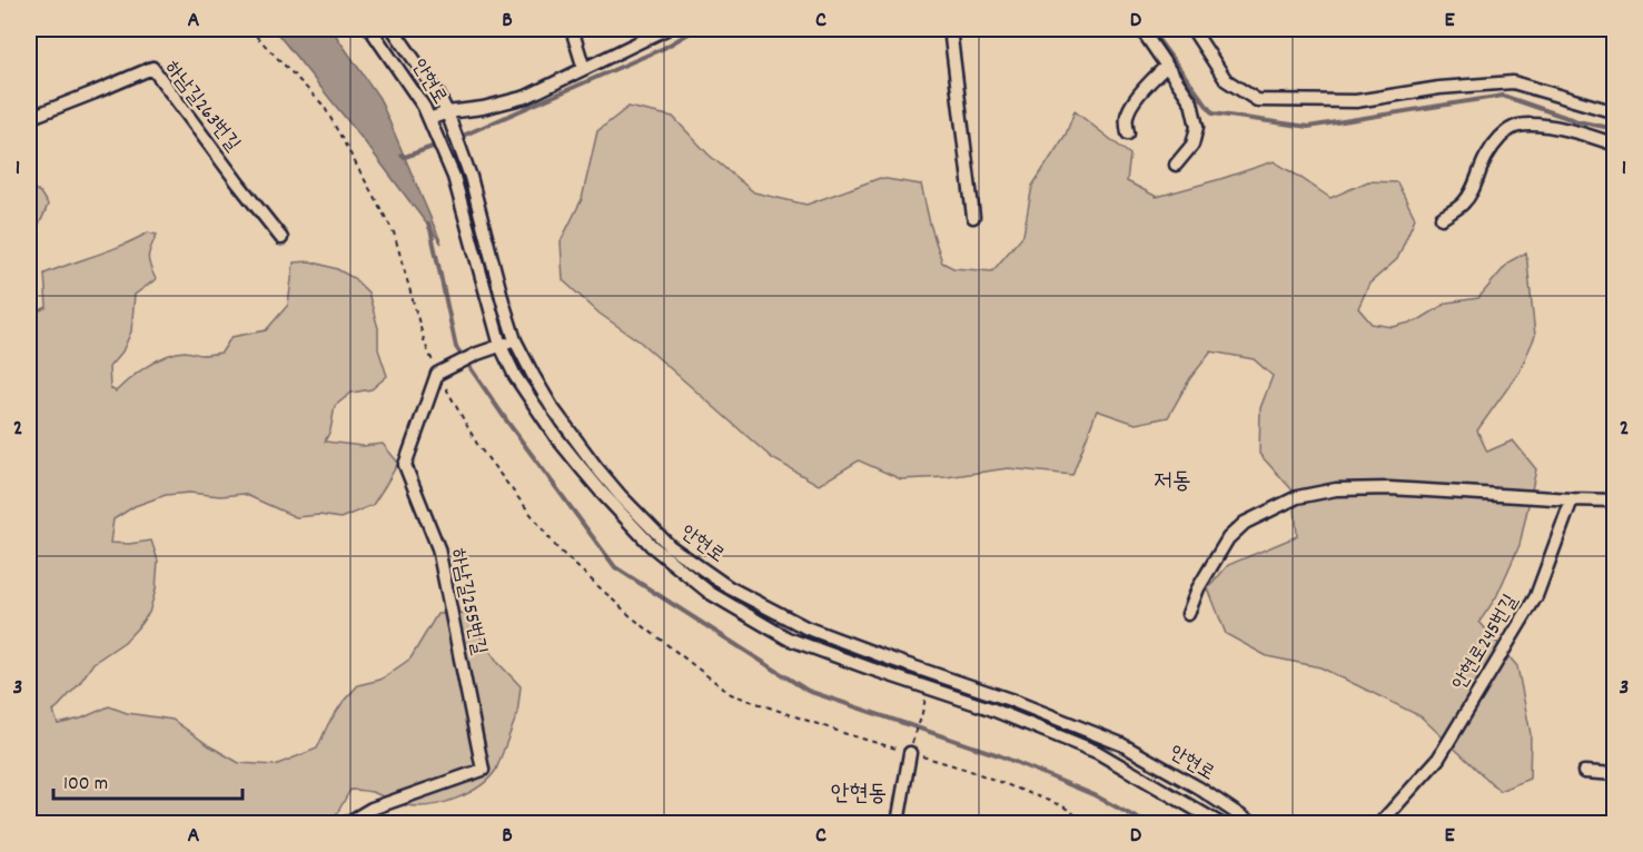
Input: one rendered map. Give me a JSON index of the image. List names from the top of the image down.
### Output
{
  "streets": {
    "street": [
      "안현로",
      "하남길263번길",
      "하남길255번길",
      "안현로245번길"
    ]
  },
  "crossings": [
    ["안현로", "하남길255번길"]
  ],
  "districts": ["저동", "안현동"],
  "scale_bar": "100 m",
  "grid": {
    "columns": [
      "A",
      "B",
      "C",
      "D",
      "E"
    ],
    "rows": ["1", "2", "3"]
  }
}
